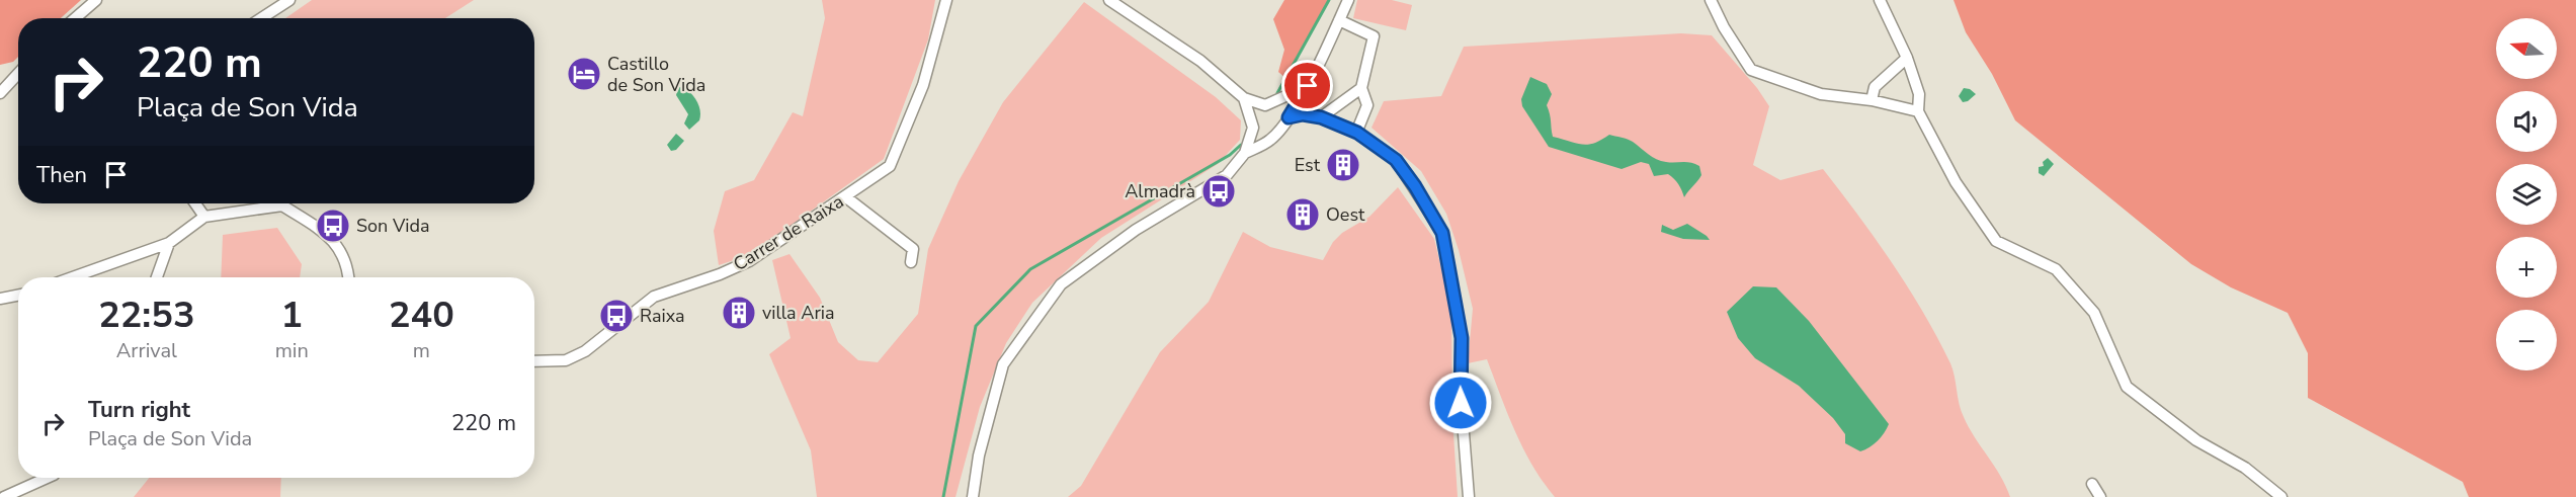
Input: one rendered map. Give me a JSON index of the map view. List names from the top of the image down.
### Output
{
  "streets": {
    "street": ["Carrer de Raixa"]
  },
  "places": {
    "hotel": ["Castillo de Son Vida"],
    "building": ["Est", "Oest", "villa Aria"],
    "bus stop": ["Almadrà", "Son Vida", "Raixa"]
  },
  "north": "left",
  "page": {
    "map_buttons": ["+", "−"],
    "turn": ["220 m", "Plaça de Son Vida"],
    "then": "Then",
    "eta": [
      "22:53",
      "Arrival",
      "1",
      "min",
      "240",
      "m"
    ],
    "list": [
      {
        "name": "Turn right",
        "note": "Plaça de Son Vida",
        "value": "220 m"
      }
    ]
  }
}
